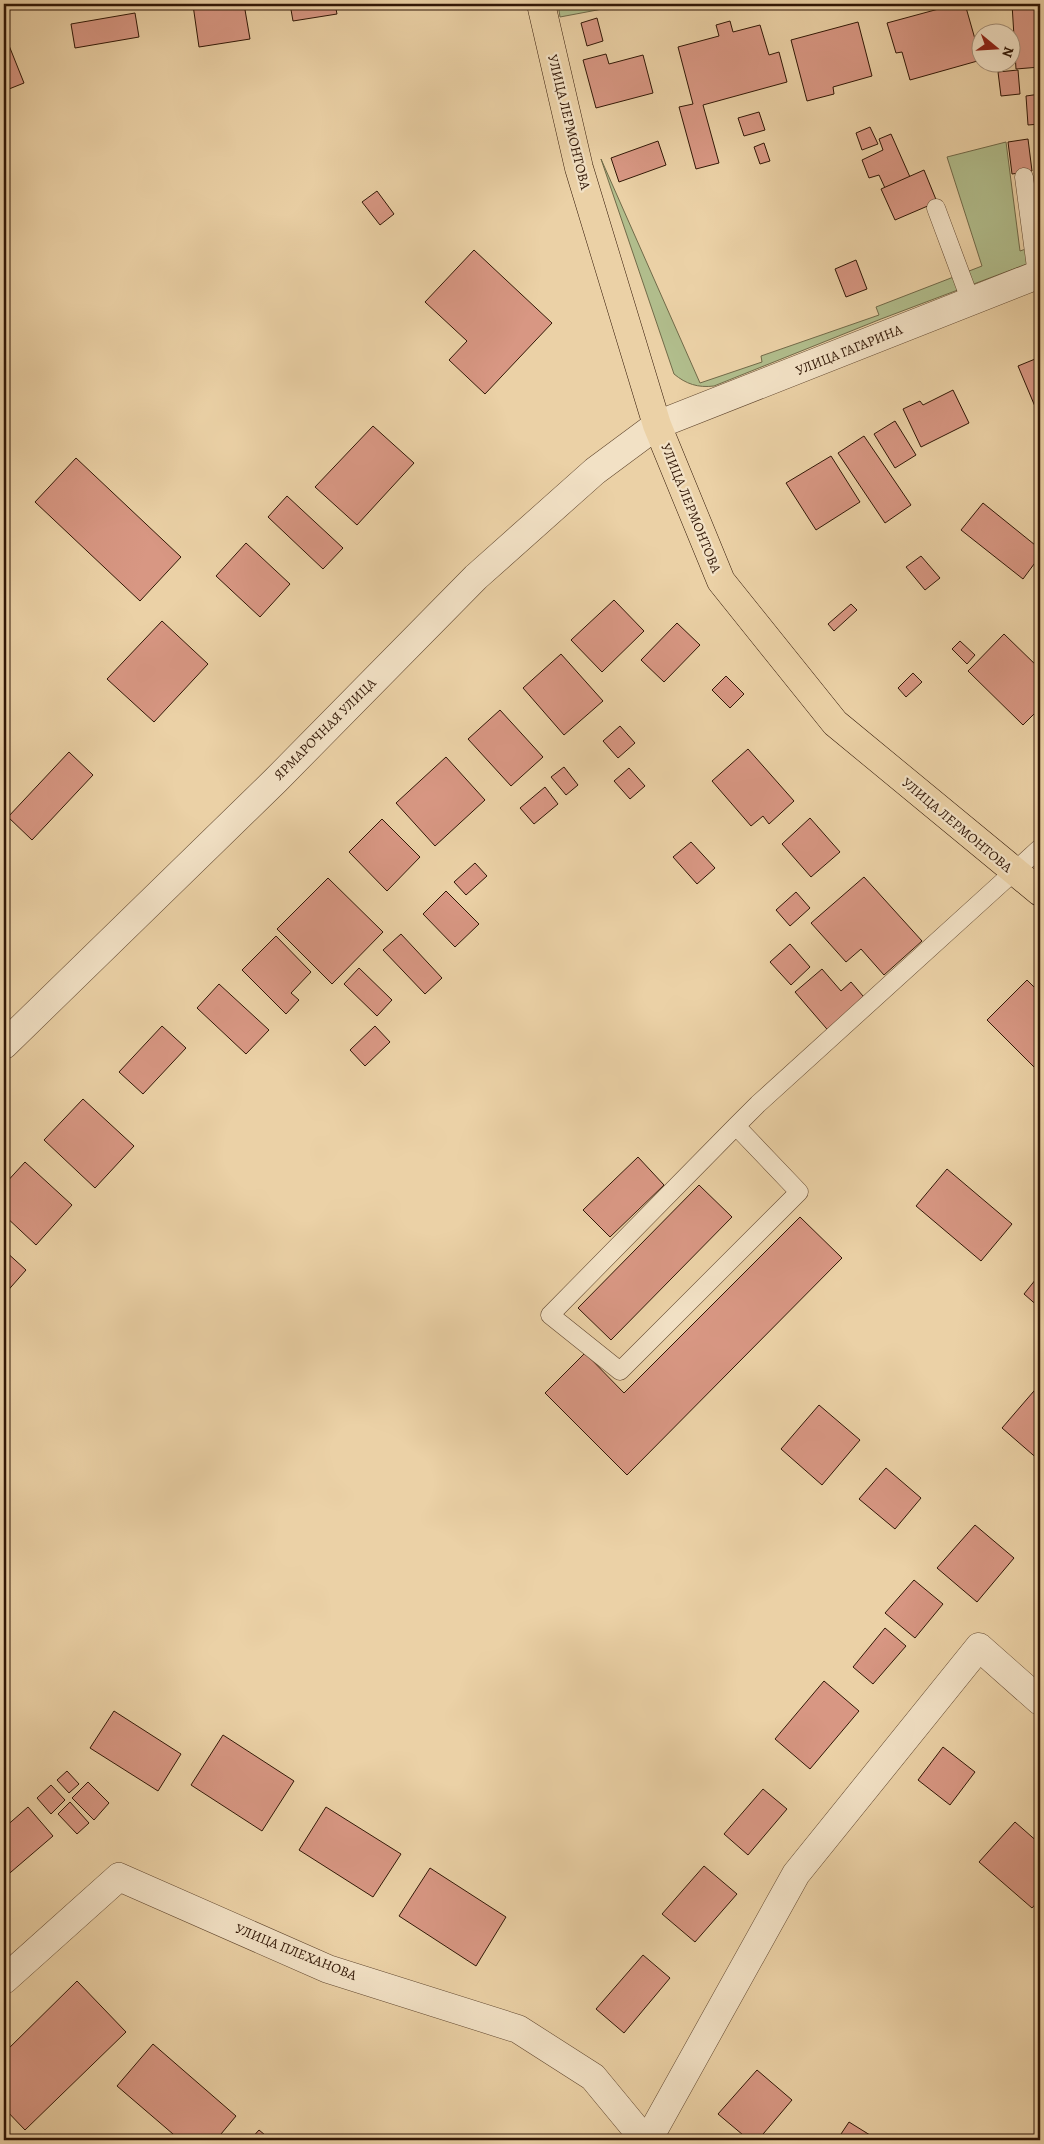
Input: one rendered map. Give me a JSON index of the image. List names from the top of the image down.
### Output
{
  "streets": {
    "main road": ["УЛИЦА ЛЕРМОНТОВА"],
    "street": ["УЛИЦА ГАГАРИНА", "ЯРМАРОЧНАЯ УЛИЦА", "УЛИЦА ПЛЕХАНОВА"]
  },
  "crossings": [
    ["УЛИЦА ЛЕРМОНТОВА", "УЛИЦА ГАГАРИНА"],
    ["УЛИЦА ЛЕРМОНТОВА", "ЯРМАРОЧНАЯ УЛИЦА"],
    ["УЛИЦА ГАГАРИНА", "ЯРМАРОЧНАЯ УЛИЦА"]
  ],
  "north": "right"
}
